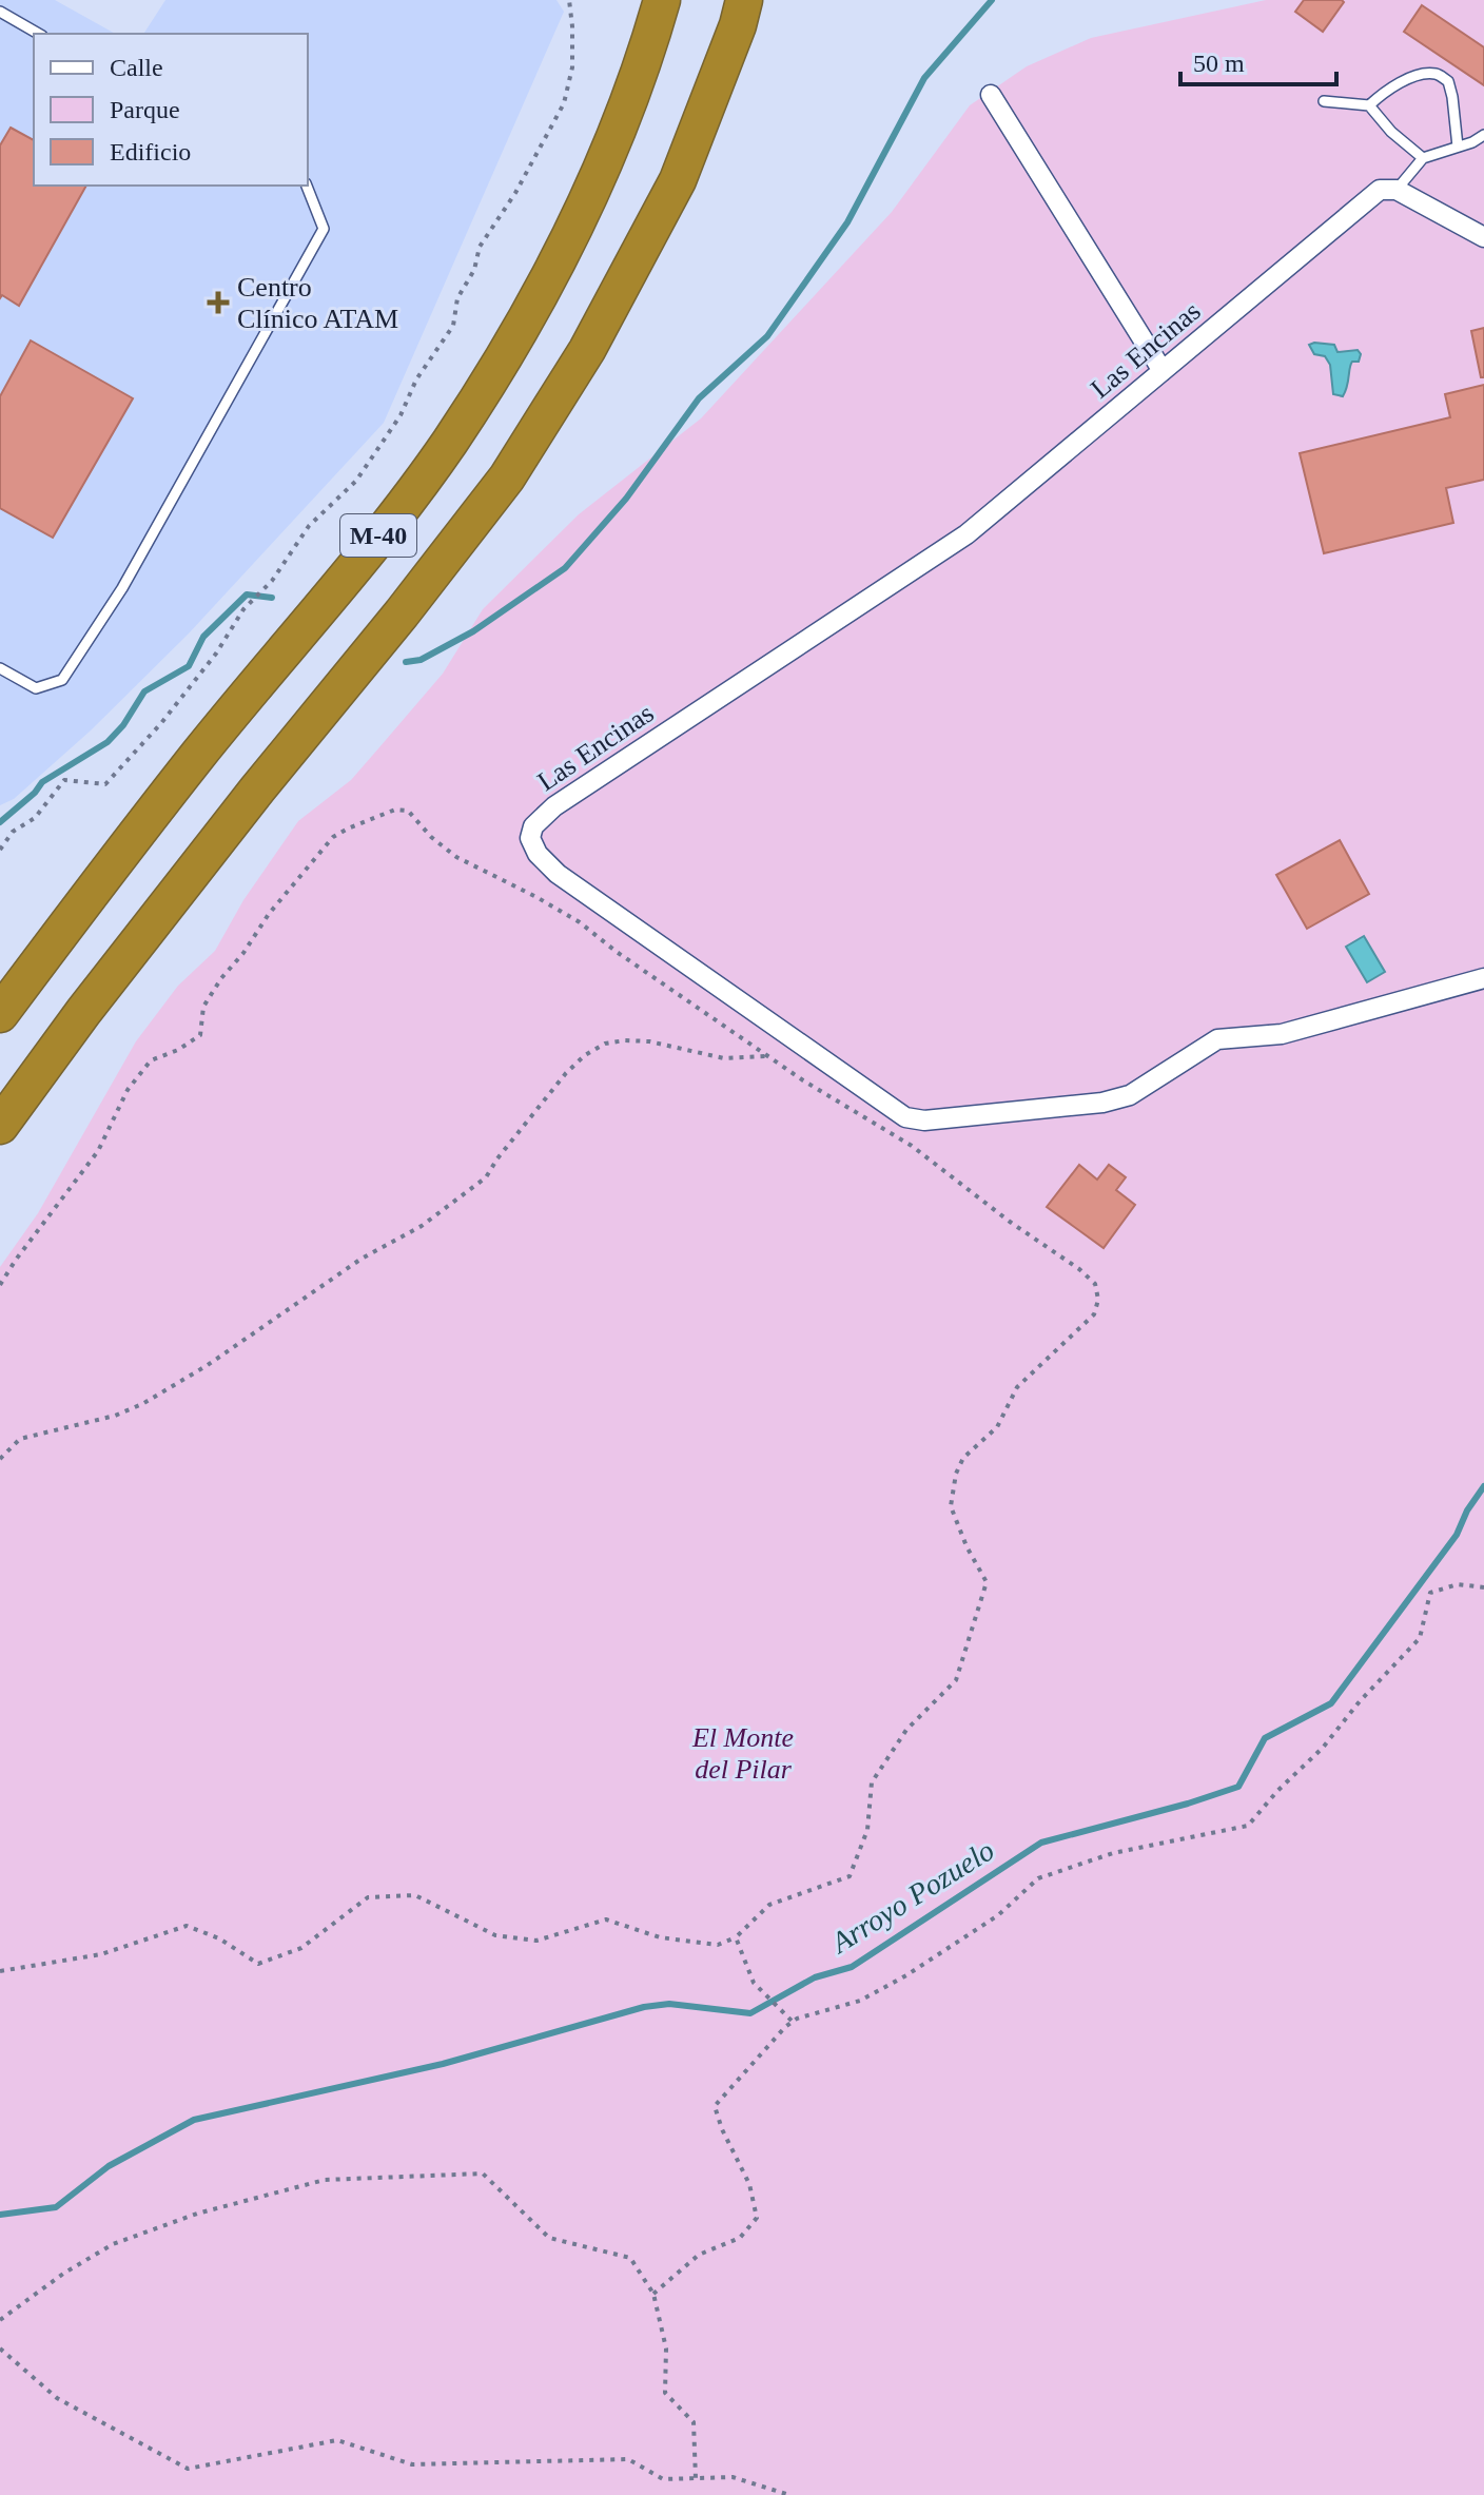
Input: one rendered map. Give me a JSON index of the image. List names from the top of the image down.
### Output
{
  "streets": {
    "highway": ["M-40"],
    "street": ["Las Encinas"]
  },
  "water": ["Arroyo Pozuelo"],
  "parks": ["El Monte del Pilar"],
  "places": {
    "health": ["Centro Clínico ATAM"]
  },
  "legend": ["Calle", "Parque", "Edificio"],
  "scale_bar": "50 m"
}
